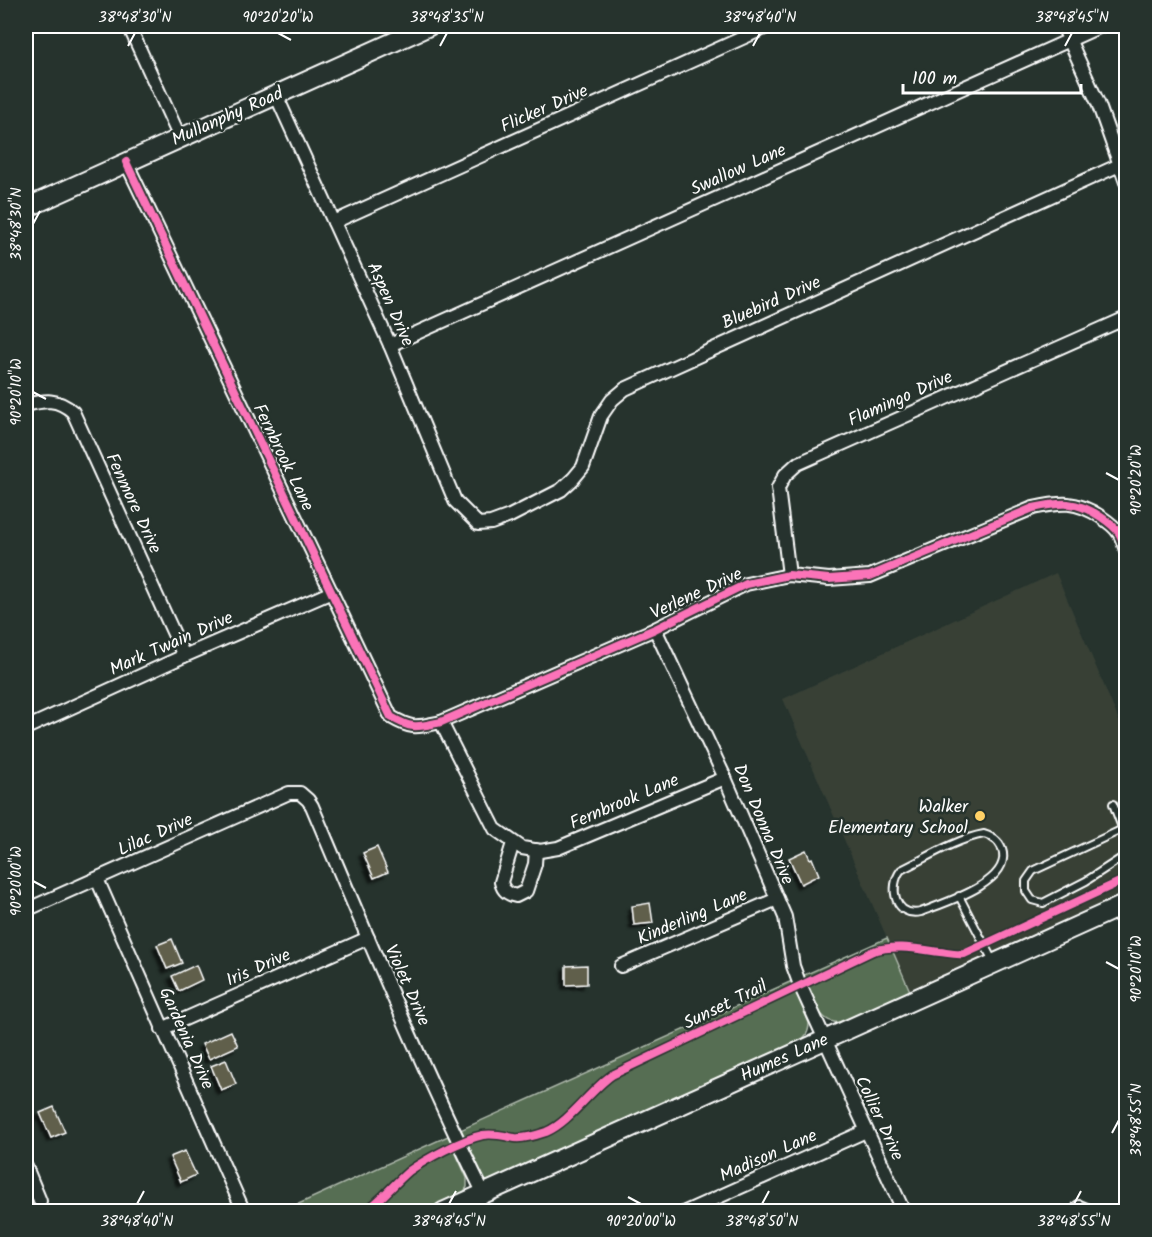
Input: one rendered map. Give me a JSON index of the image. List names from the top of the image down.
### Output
{
  "streets": {
    "street": [
      "Flicker Drive",
      "Mullanphy Road",
      "Swallow Lane",
      "Bluebird Drive",
      "Aspen Drive",
      "Flamingo Drive",
      "Fernbrook Lane",
      "Fenmore Drive",
      "Verlene Drive",
      "Mark Twain Drive",
      "Don Donna Drive",
      "Lilac Drive",
      "Kinderling Lane",
      "Iris Drive",
      "Violet Drive",
      "Gardenia Drive",
      "Humes Lane",
      "Collier Drive",
      "Madison Lane"
    ],
    "cycle path": ["Sunset Trail"]
  },
  "crossings": [
    ["Flicker Drive", "Aspen Drive"],
    ["Mullanphy Road", "Aspen Drive"],
    ["Mullanphy Road", "Fernbrook Lane"],
    ["Swallow Lane", "Aspen Drive"],
    ["Bluebird Drive", "Aspen Drive"],
    ["Flamingo Drive", "Verlene Drive"],
    ["Fernbrook Lane", "Verlene Drive"],
    ["Fernbrook Lane", "Mark Twain Drive"],
    ["Fernbrook Lane", "Don Donna Drive"],
    ["Fenmore Drive", "Mark Twain Drive"],
    ["Verlene Drive", "Don Donna Drive"],
    ["Don Donna Drive", "Kinderling Lane"],
    ["Don Donna Drive", "Humes Lane"],
    ["Don Donna Drive", "Collier Drive"],
    ["Lilac Drive", "Violet Drive"],
    ["Lilac Drive", "Gardenia Drive"],
    ["Iris Drive", "Violet Drive"],
    ["Iris Drive", "Gardenia Drive"],
    ["Violet Drive", "Humes Lane"],
    ["Humes Lane", "Collier Drive"],
    ["Collier Drive", "Madison Lane"]
  ],
  "places": ["Walker Elementary School"],
  "scale_bar": "100 m",
  "coordinates": [
    "38°48'30\"N",
    "90°20'20\"W",
    "38°48'35\"N",
    "38°48'40\"N",
    "38°48'45\"N",
    "90°20'10\"W",
    "90°20'00\"W",
    "38°48'55\"N",
    "38°48'50\"N"
  ]
}
